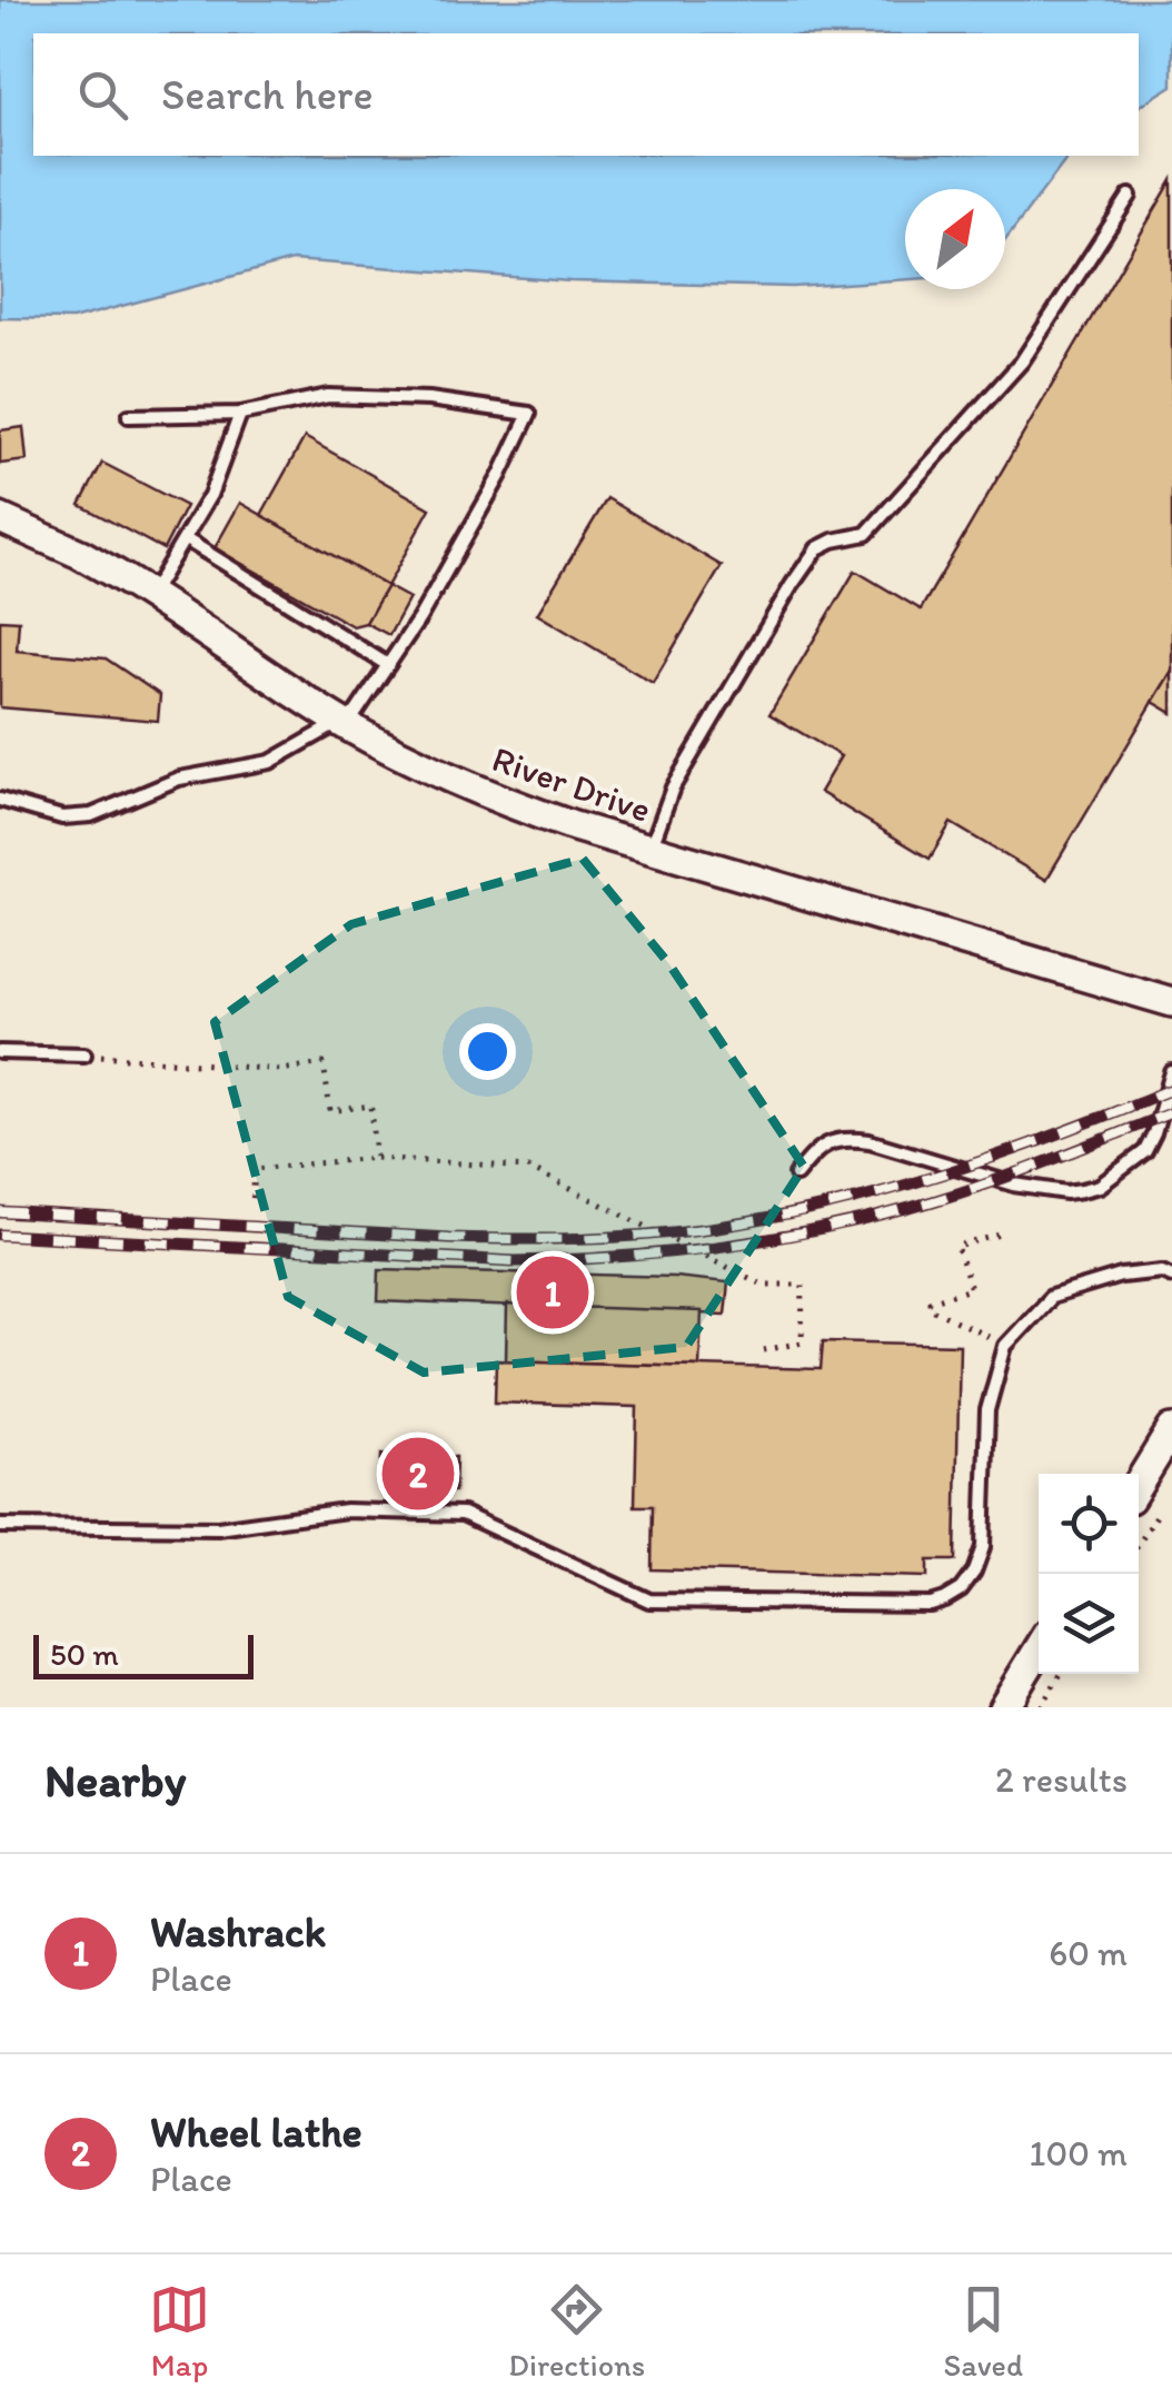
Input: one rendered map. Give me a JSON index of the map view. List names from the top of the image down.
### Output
{
  "streets": {
    "street": ["River Drive"]
  },
  "scale_bar": "50 m",
  "north": "top right",
  "page": {
    "search": "Search here",
    "pins": ["1", "2"],
    "scale": "50 m",
    "heading": ["Nearby", "2 results"],
    "list": [
      {
        "mark": "1",
        "name": "Washrack",
        "note": "Place",
        "value": "60 m"
      },
      {
        "mark": "2",
        "name": "Wheel lathe",
        "note": "Place",
        "value": "100 m"
      }
    ],
    "nav": ["Map", "Directions", "Saved"]
  }
}
